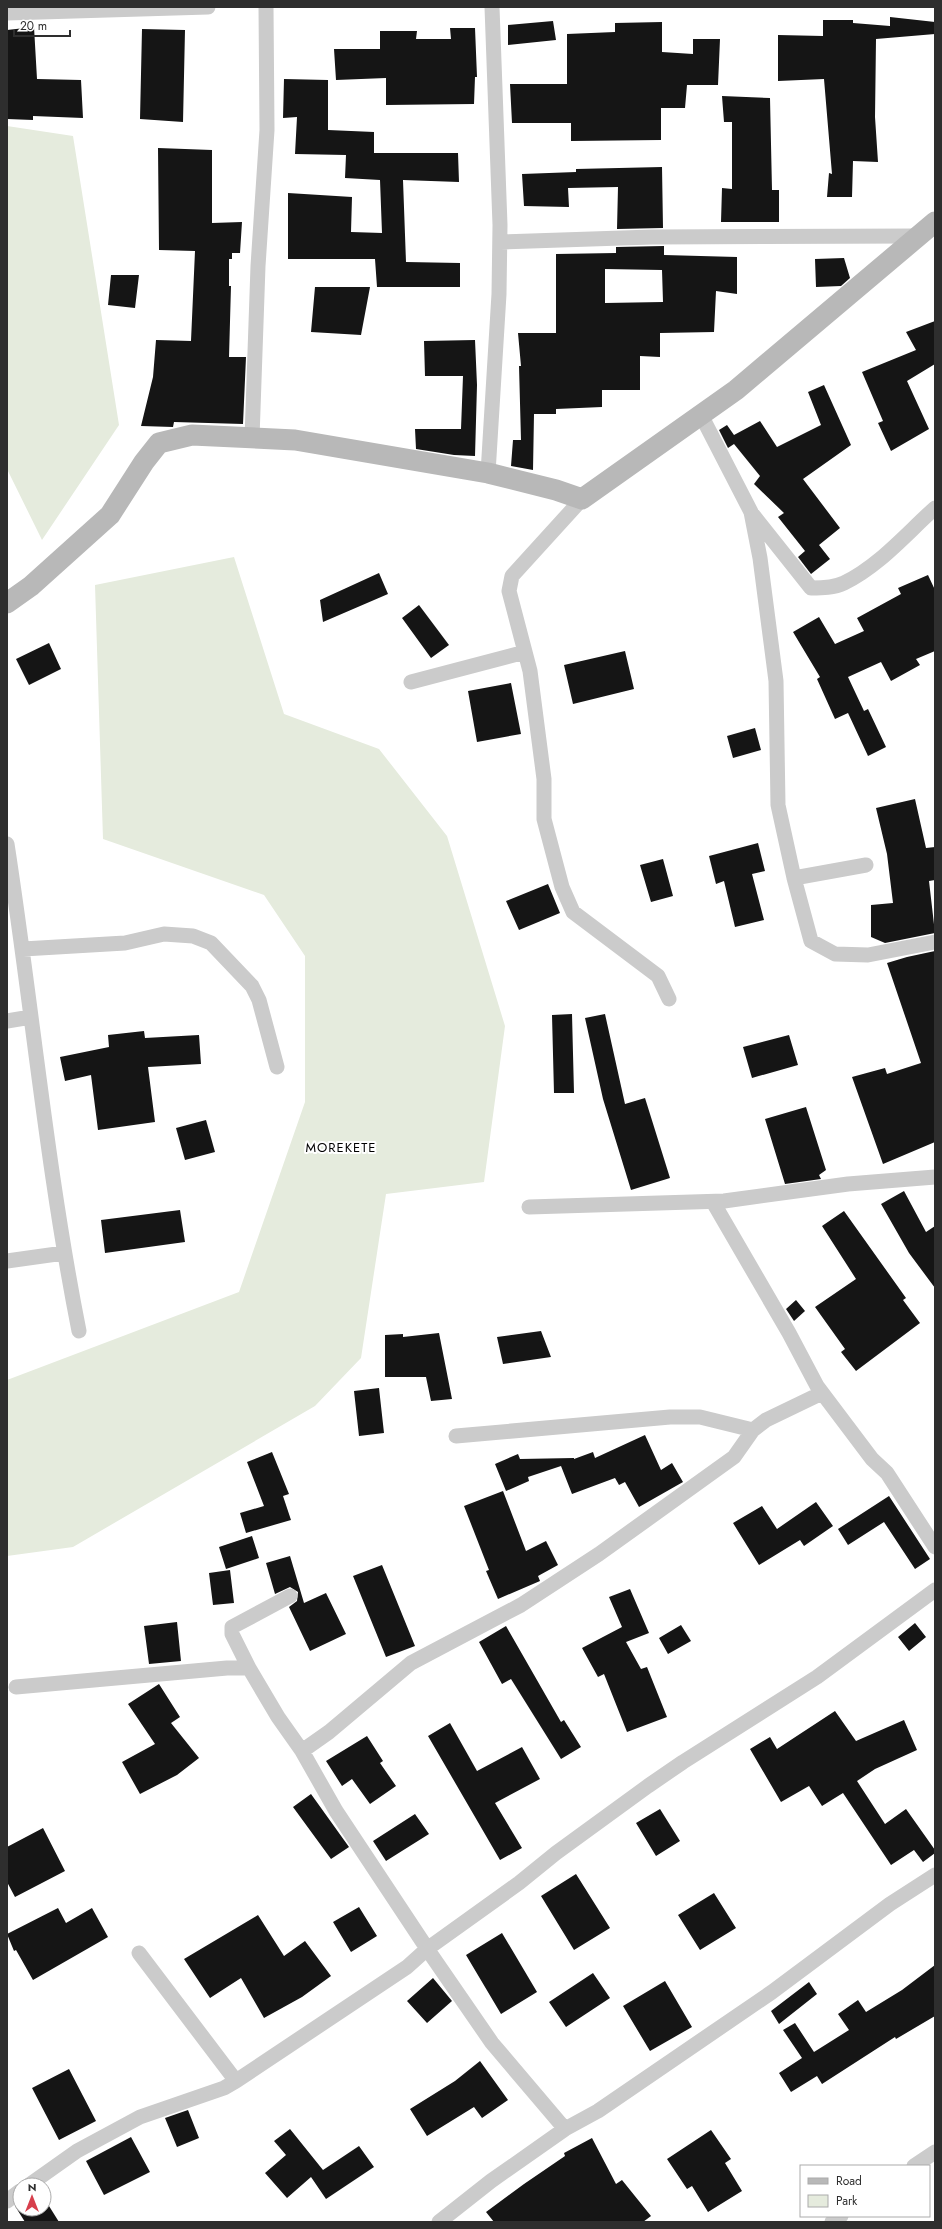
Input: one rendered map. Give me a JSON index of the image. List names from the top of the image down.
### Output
{
  "districts": ["MOREKETE"],
  "legend": ["Road", "Park"],
  "scale_bar": "20 m",
  "north": "top"
}
